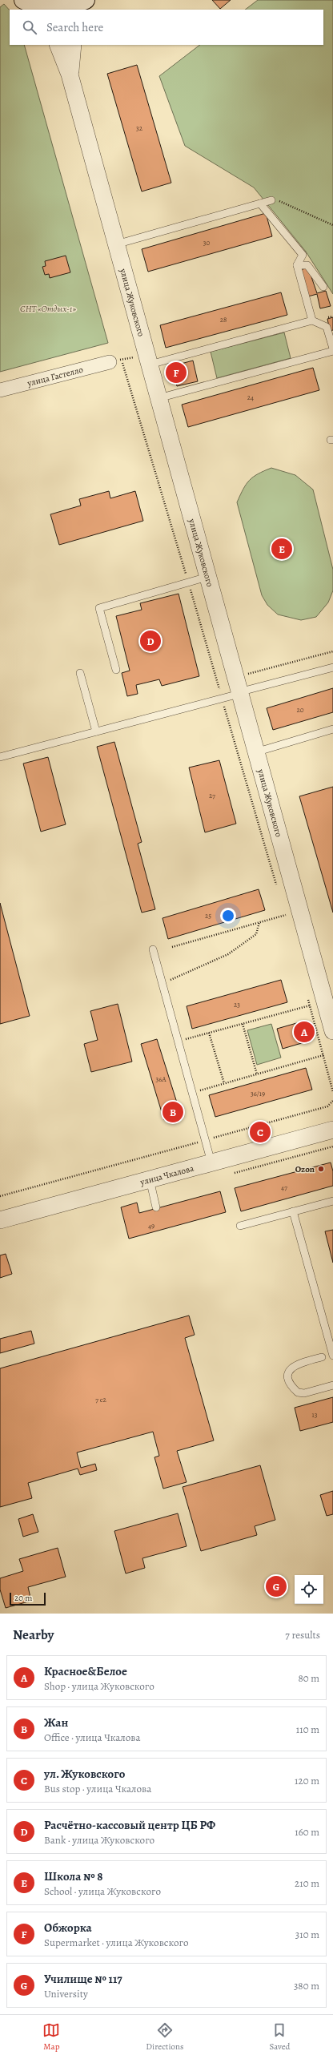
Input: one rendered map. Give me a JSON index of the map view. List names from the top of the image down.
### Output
{
  "streets": {
    "street": ["улица Жуковского", "улица Гастелло", "улица Чкалова"]
  },
  "parks": ["СНТ «Отдых-1»"],
  "places": ["Ozon"],
  "house_numbers": [
    "32",
    "30",
    "28",
    "24",
    "20",
    "27",
    "25",
    "23",
    "36А",
    "36/19",
    "47",
    "49",
    "7 с2",
    "13"
  ],
  "scale_bar": "20 m",
  "page": {
    "search": "Search here",
    "pins": [
      "F",
      "E",
      "D",
      "A",
      "B",
      "C",
      "G"
    ],
    "scale": "20 m",
    "heading": ["Nearby", "7 results"],
    "list": [
      {
        "mark": "A",
        "name": "Красное&Белое",
        "note": "Shop · улица Жуковского",
        "value": "80 m"
      },
      {
        "mark": "B",
        "name": "Жан",
        "note": "Office · улица Чкалова",
        "value": "110 m"
      },
      {
        "mark": "C",
        "name": "ул. Жуковского",
        "note": "Bus stop · улица Чкалова",
        "value": "120 m"
      },
      {
        "mark": "D",
        "name": "Расчётно-кассовый центр ЦБ РФ",
        "note": "Bank · улица Жуковского",
        "value": "160 m"
      },
      {
        "mark": "E",
        "name": "Школа № 8",
        "note": "School · улица Жуковского",
        "value": "210 m"
      },
      {
        "mark": "F",
        "name": "Обжорка",
        "note": "Supermarket · улица Жуковского",
        "value": "310 m"
      },
      {
        "mark": "G",
        "name": "Училище № 117",
        "note": "University",
        "value": "380 m"
      }
    ],
    "nav": ["Map", "Directions", "Saved"]
  }
}
